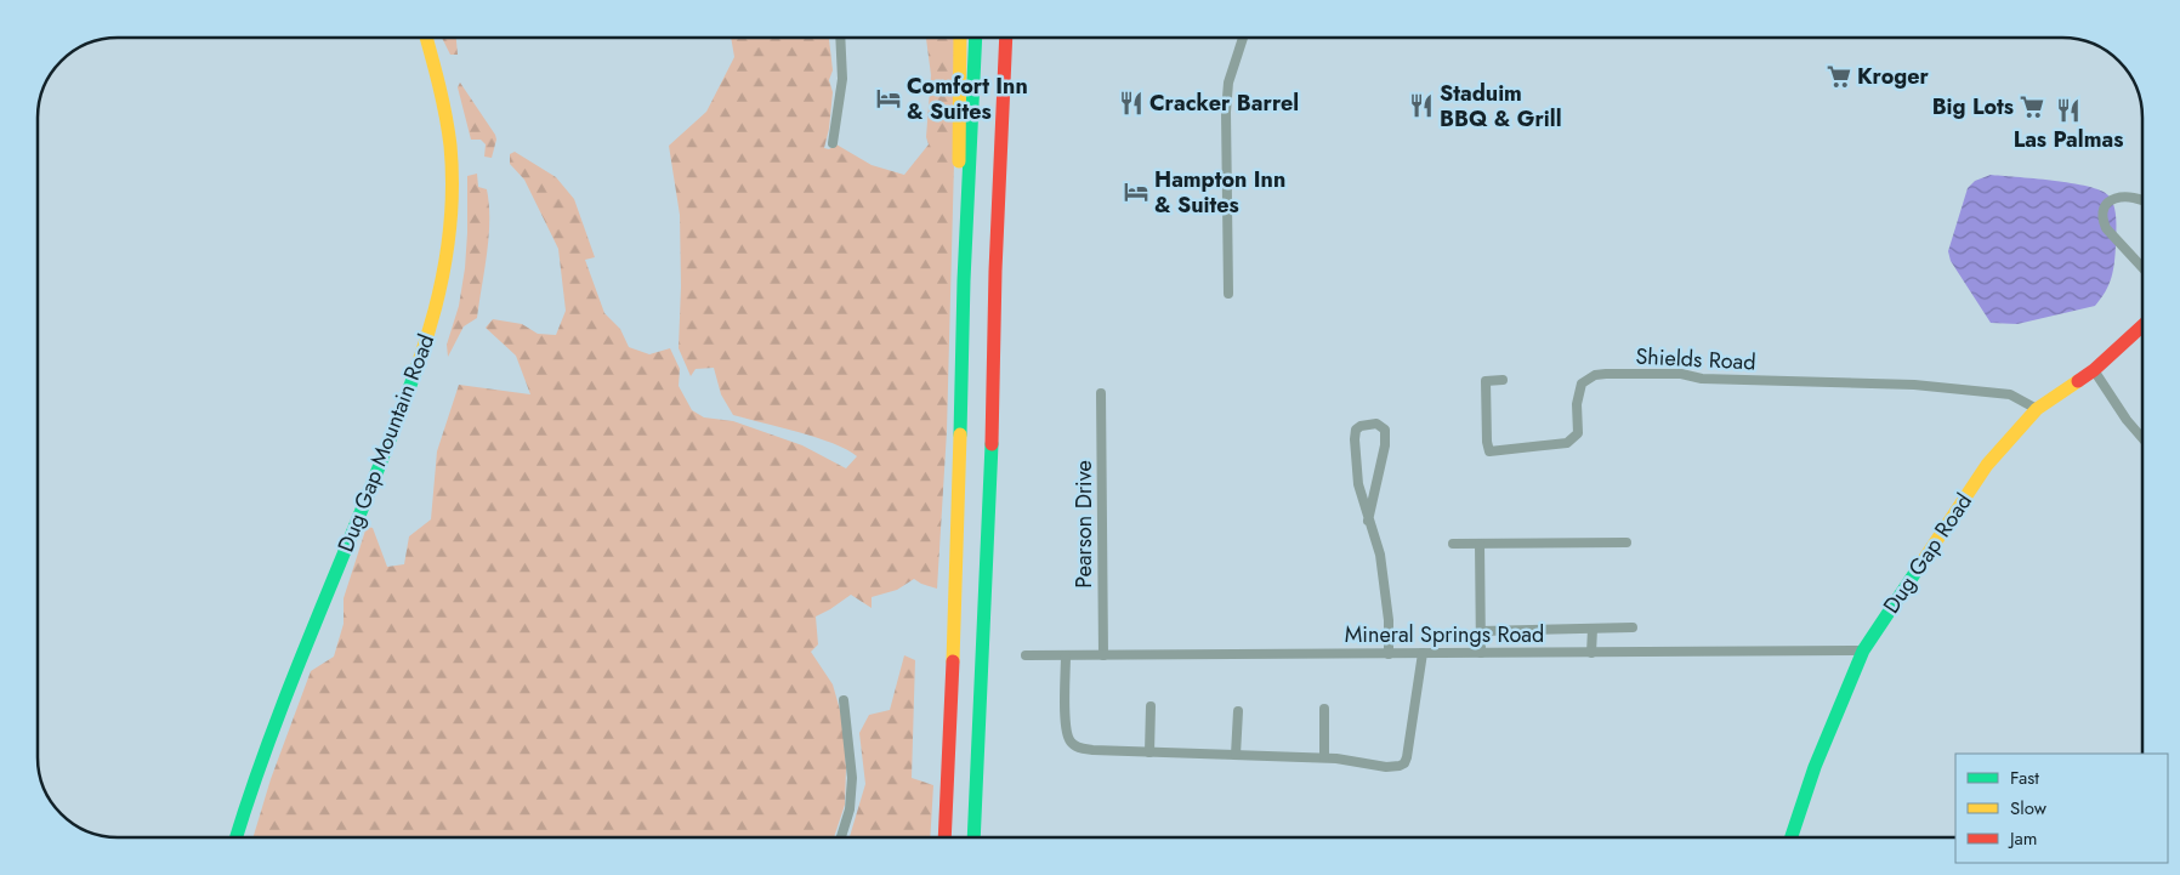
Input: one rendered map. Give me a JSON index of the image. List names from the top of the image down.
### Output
{
  "streets": {
    "main road": ["Dug Gap Mountain Road", "Dug Gap Road"],
    "street": ["Shields Road", "Pearson Drive", "Mineral Springs Road"]
  },
  "crossings": [
    ["Shields Road", "Dug Gap Road"],
    ["Pearson Drive", "Mineral Springs Road"],
    ["Dug Gap Road", "Mineral Springs Road"]
  ],
  "places": {
    "supermarket": ["Kroger", "Big Lots"],
    "hotel": ["Comfort Inn & Suites", "Hampton Inn & Suites"],
    "restaurant": ["Cracker Barrel", "Staduim BBQ & Grill", "Las Palmas"]
  },
  "legend": ["Fast", "Slow", "Jam"]
}
